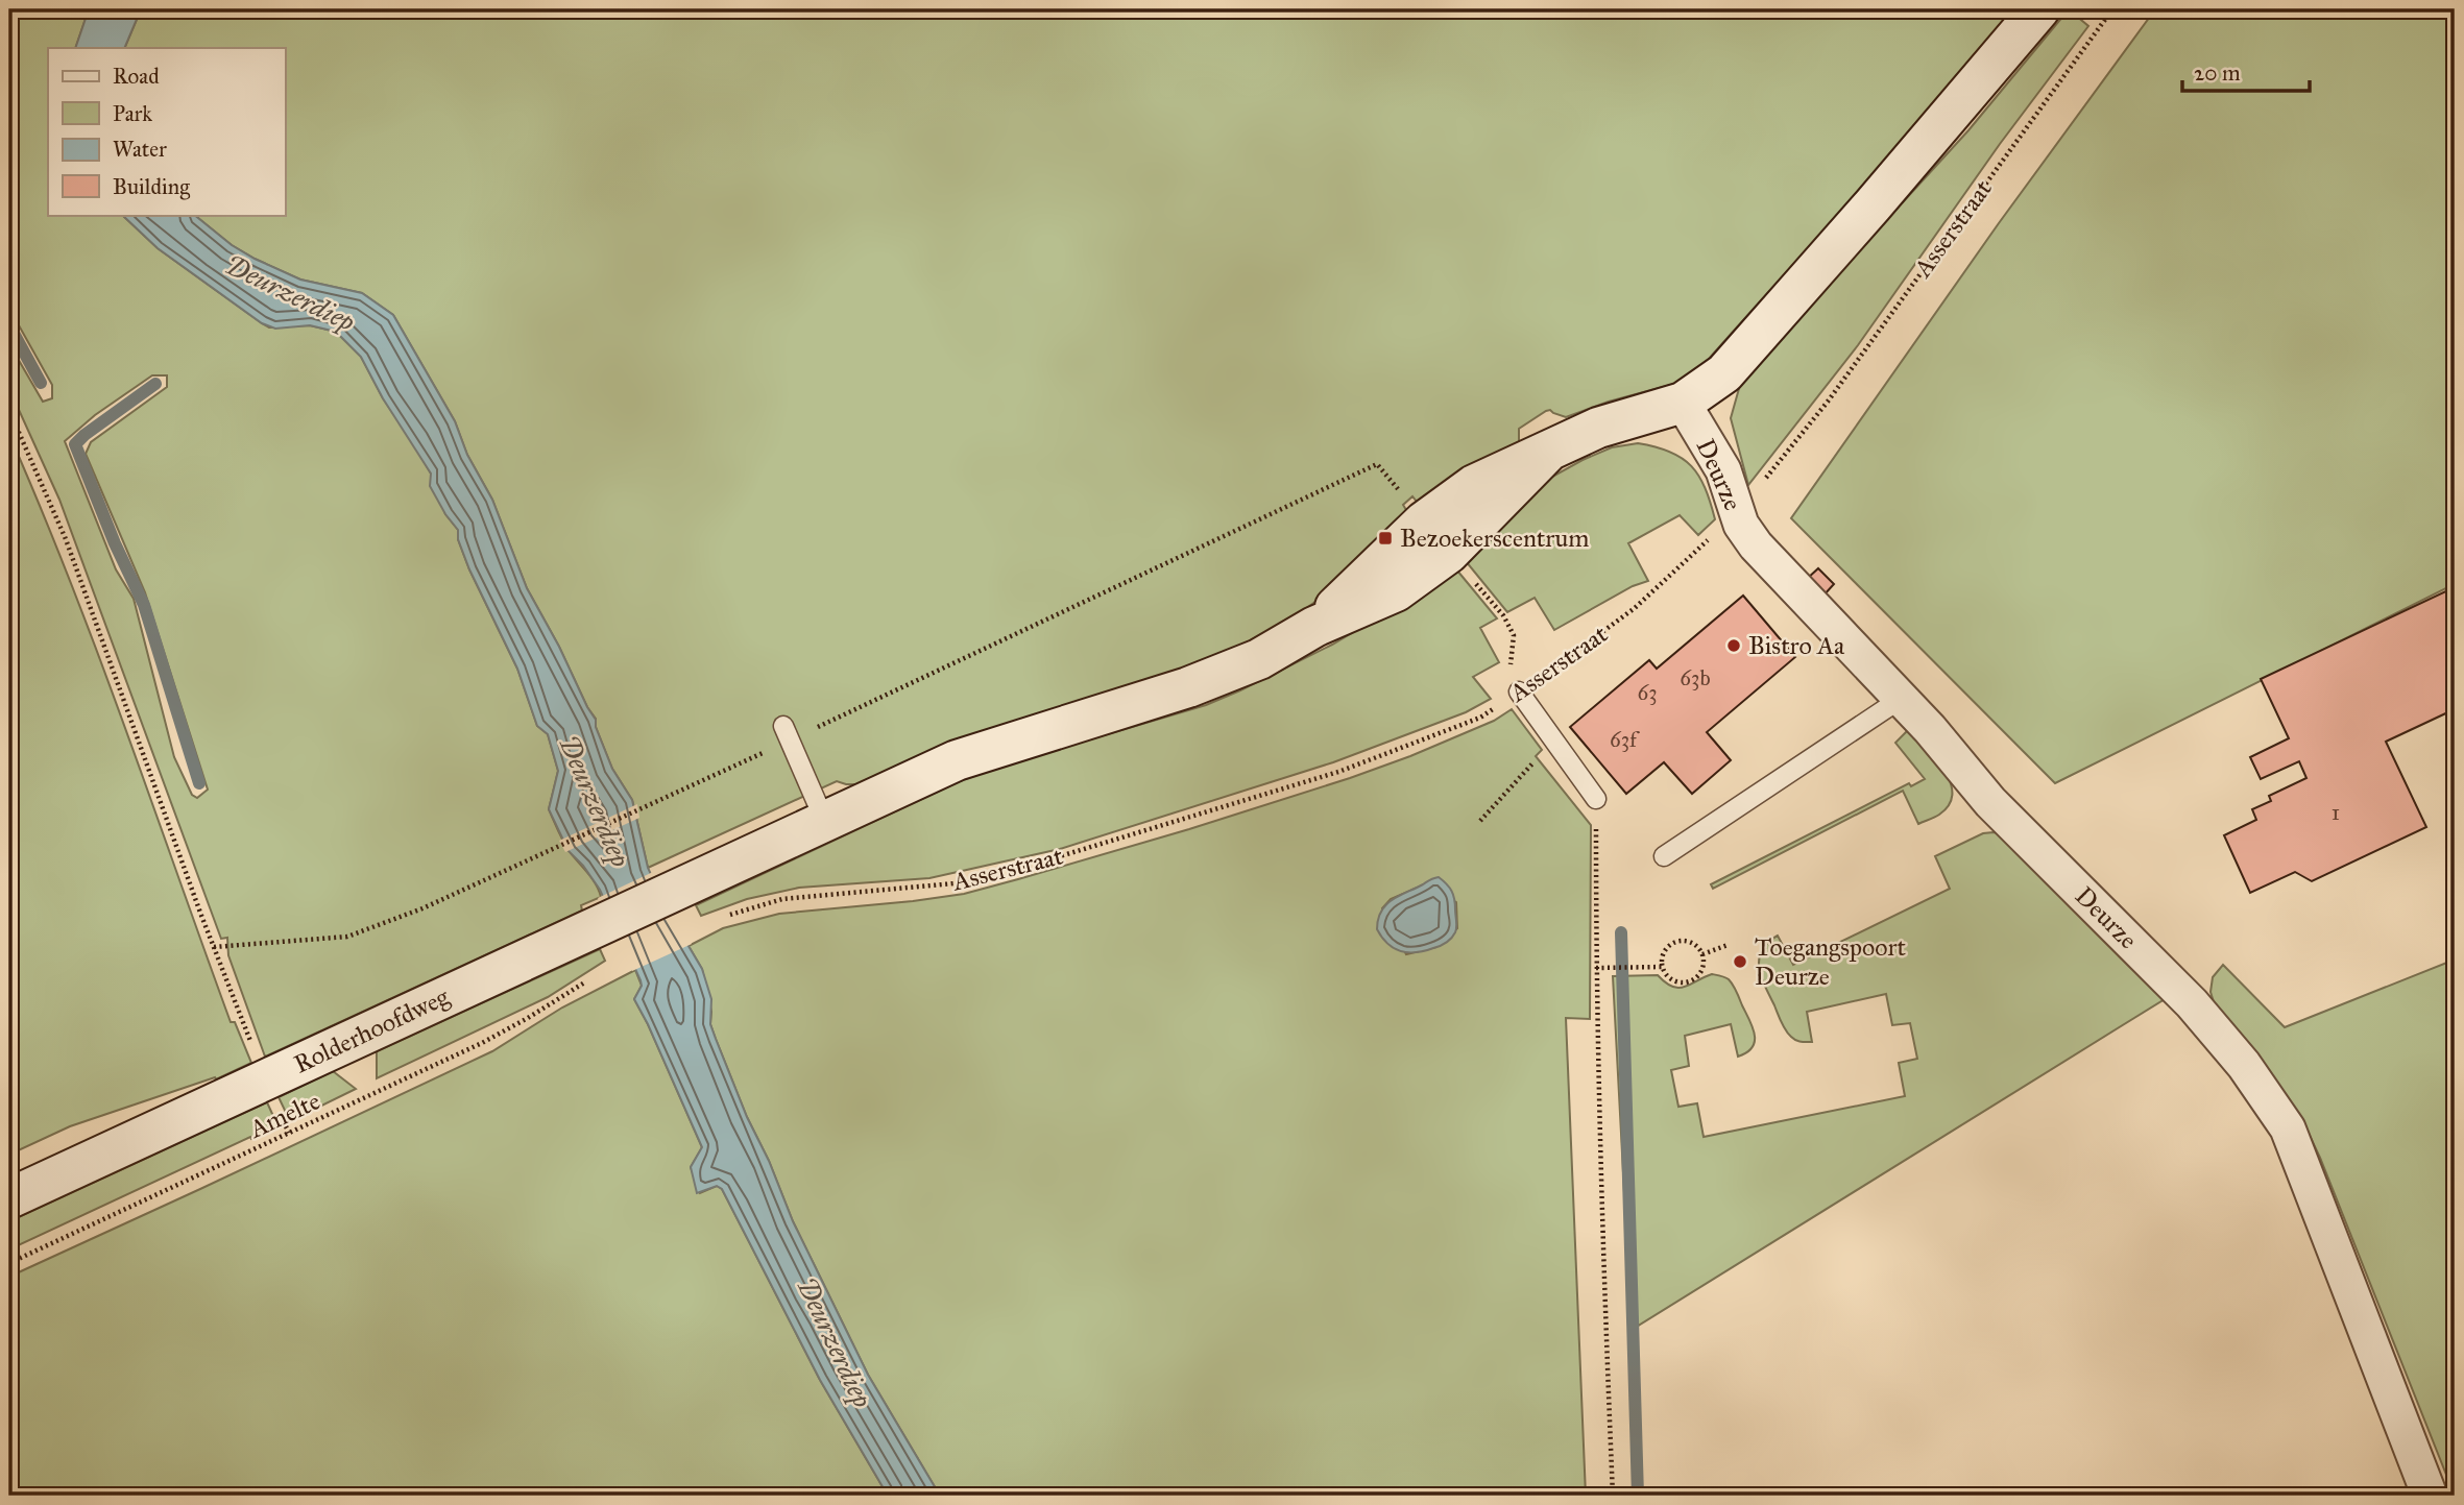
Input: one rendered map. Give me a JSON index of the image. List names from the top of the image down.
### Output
{
  "streets": {
    "main road": ["Rolderhoofdweg"],
    "street": ["Deurze"],
    "path": ["Asserstraat", "Amelte"]
  },
  "crossings": [
    ["Asserstraat", "Deurze"]
  ],
  "water": ["Deurzerdiep"],
  "places": {
    "transit": ["Bezoekerscentrum"],
    "other": ["Bistro Aa", "Toegangspoort Deurze"]
  },
  "house_numbers": [
    "63b",
    "63",
    "63f",
    "1"
  ],
  "legend": [
    "Road",
    "Park",
    "Water",
    "Building"
  ],
  "scale_bar": "20 m"
}
